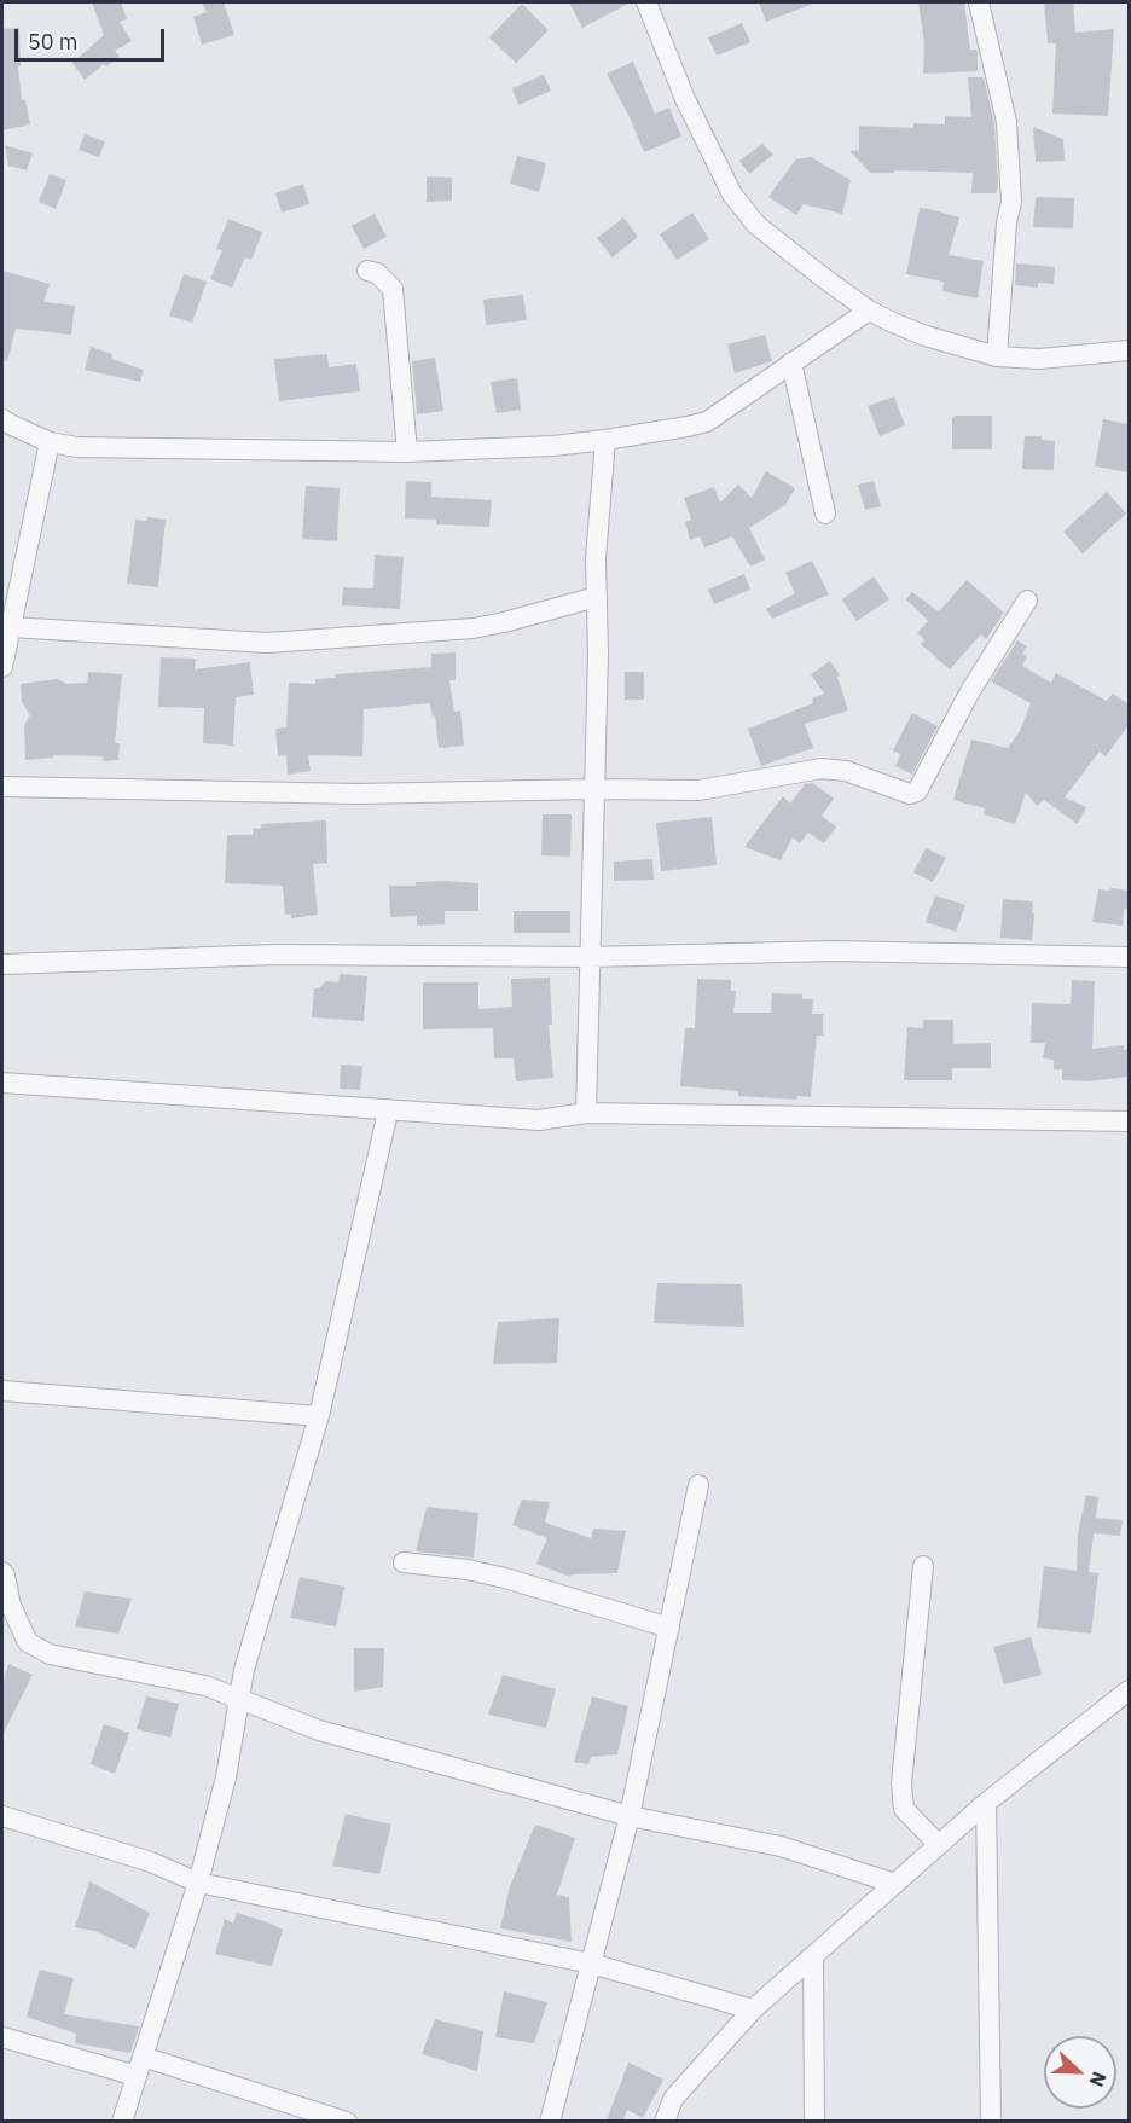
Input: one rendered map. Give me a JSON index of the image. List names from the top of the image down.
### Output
{
  "scale_bar": "50 m",
  "north": "right"
}
